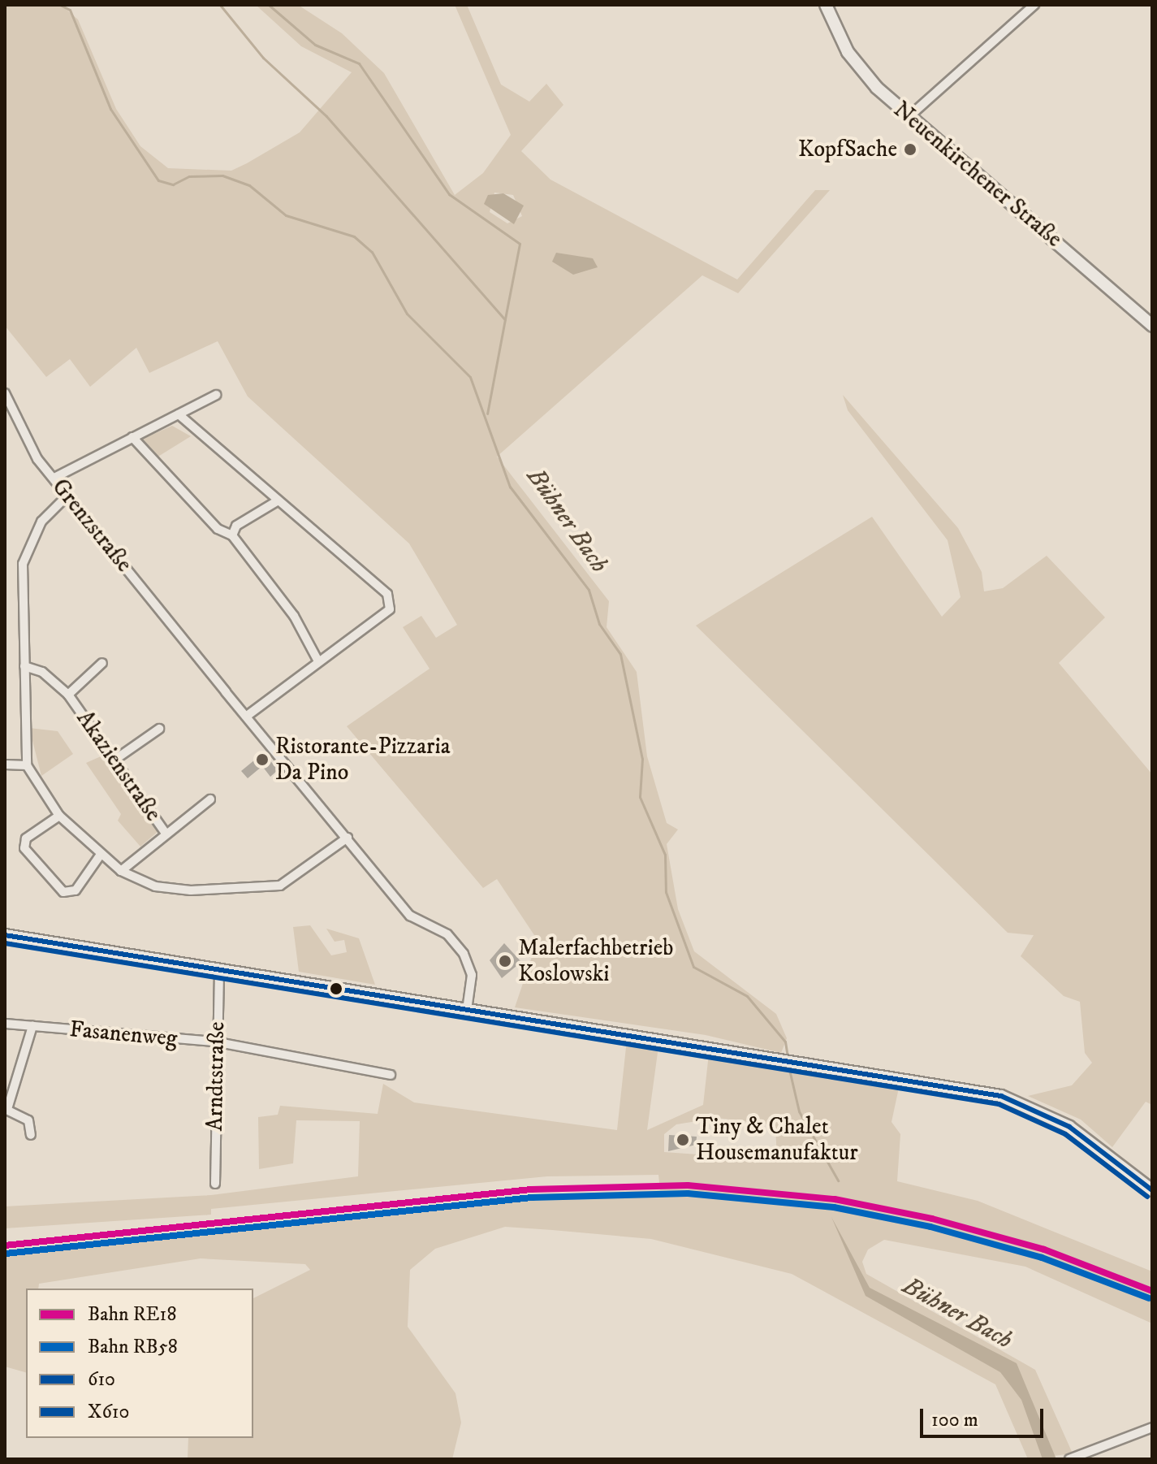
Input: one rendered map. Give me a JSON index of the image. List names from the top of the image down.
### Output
{
  "streets": {
    "main road": ["Neuenkirchener Straße"],
    "street": [
      "Grenzstraße",
      "Akazienstraße",
      "Fasanenweg",
      "Arndtstraße"
    ]
  },
  "crossings": [
    ["Fasanenweg", "Arndtstraße"]
  ],
  "water": ["Bühner Bach"],
  "places": [
    "KopfSache",
    "Ristorante-Pizzaria Da Pino",
    "Malerfachbetrieb Koslowski",
    "Tiny & Chalet Housemanufaktur"
  ],
  "lines": [
    "transit line 610",
    "transit line X610",
    "rail line RE18",
    "rail line RB58"
  ],
  "legend": [
    "Bahn RE18",
    "Bahn RB58",
    "610",
    "X610"
  ],
  "scale_bar": "100 m"
}
